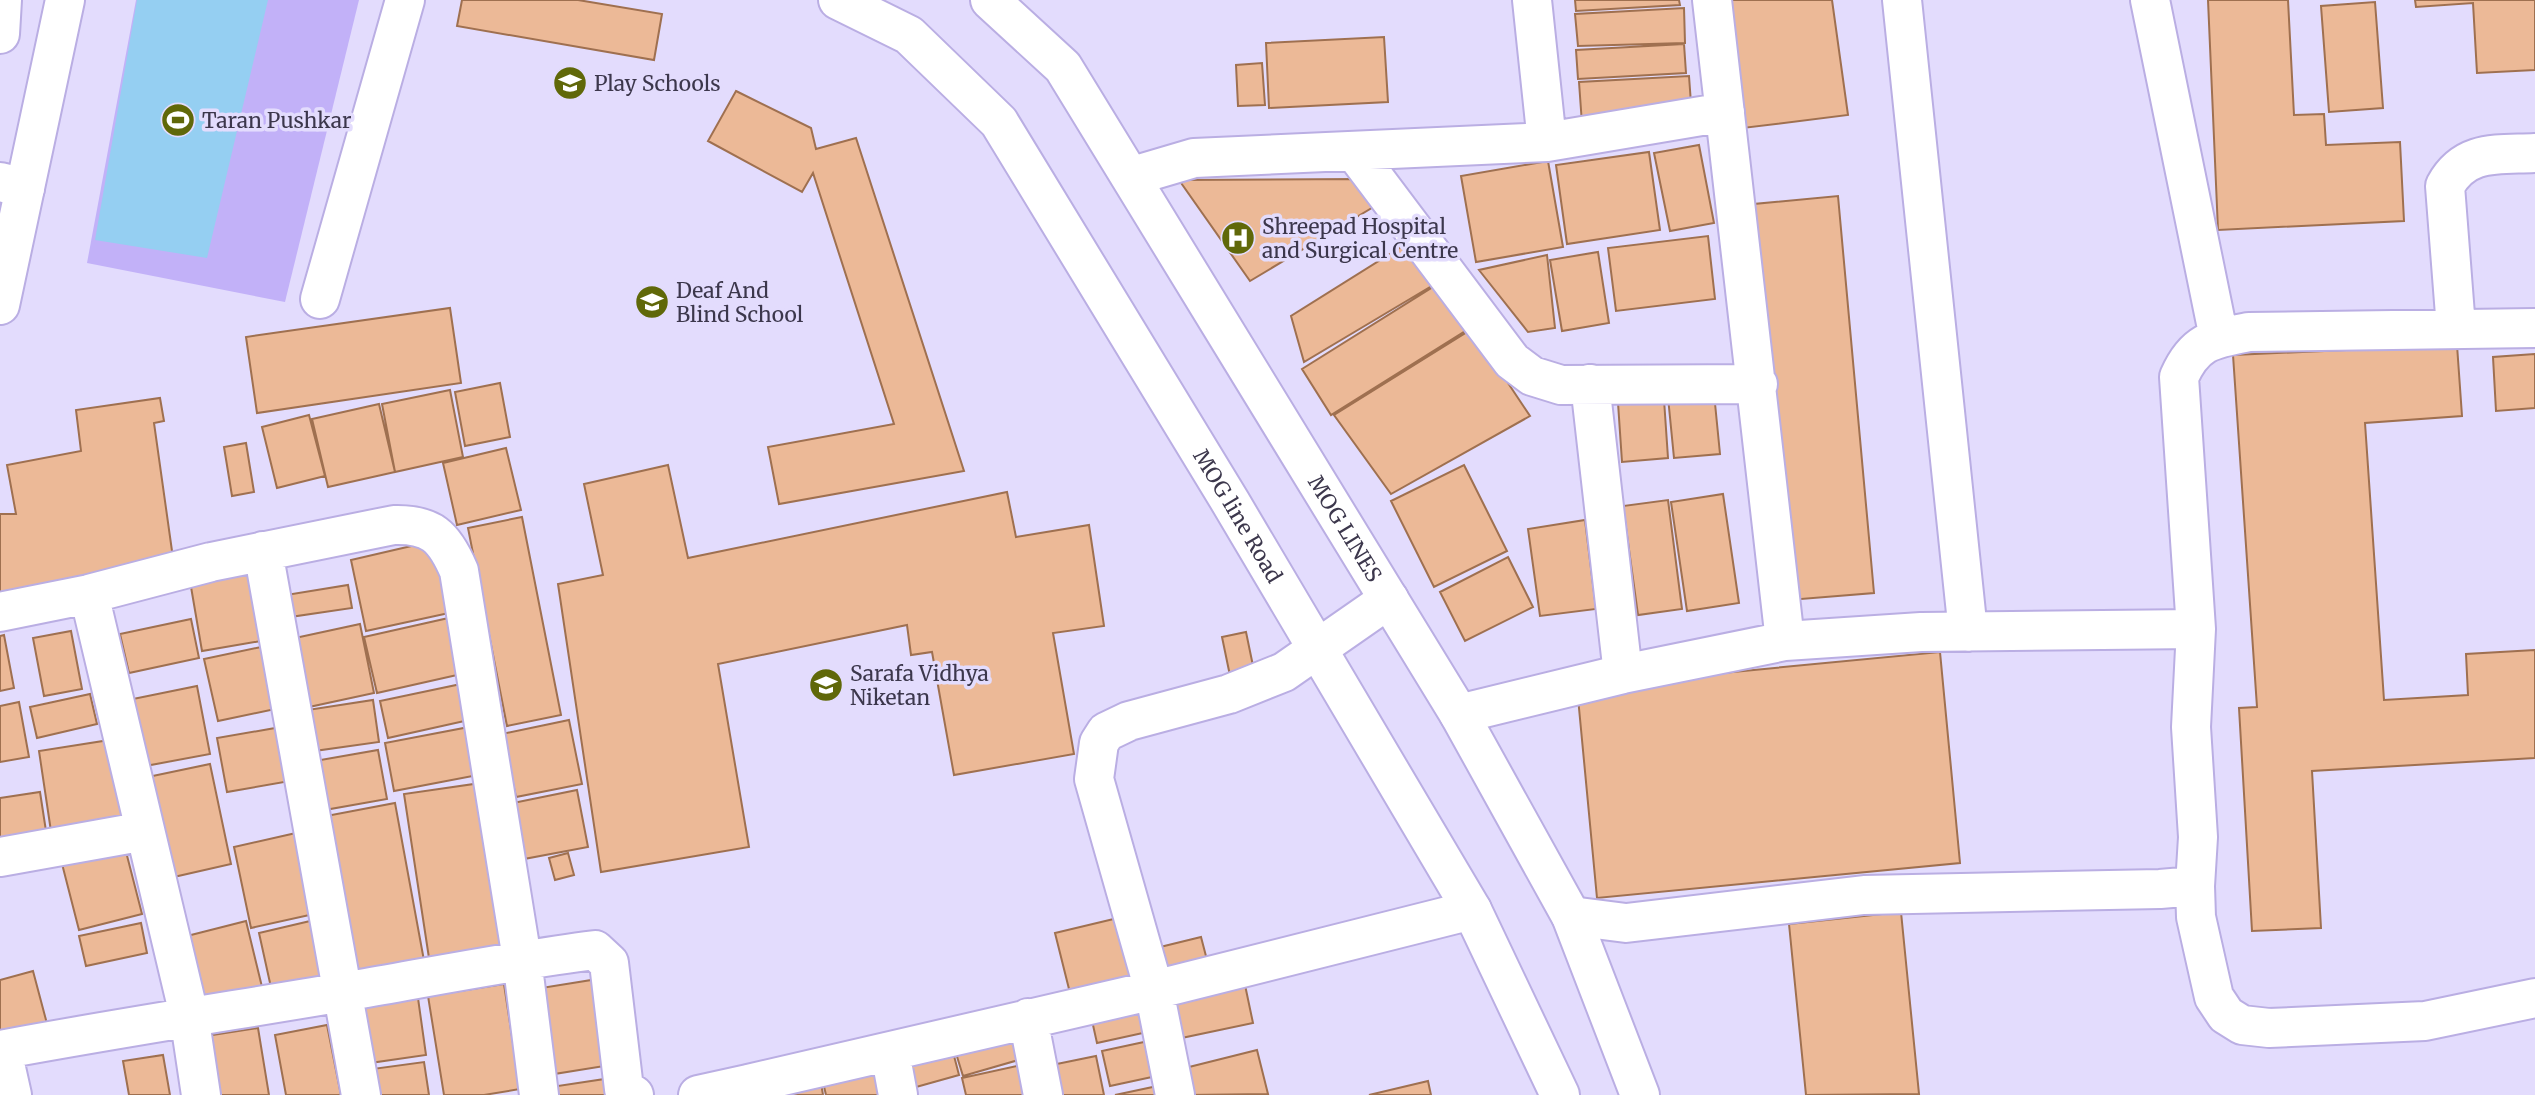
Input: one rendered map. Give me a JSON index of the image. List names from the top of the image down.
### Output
{
  "streets": {
    "street": ["MOG line Road", "MOG LINES"]
  },
  "places": {
    "school or university": ["Play Schools", "Deaf And Blind School", "Sarafa Vidhya Niketan"],
    "sports": ["Taran Pushkar"],
    "hospital": ["Shreepad Hospital and Surgical Centre"]
  }
}
